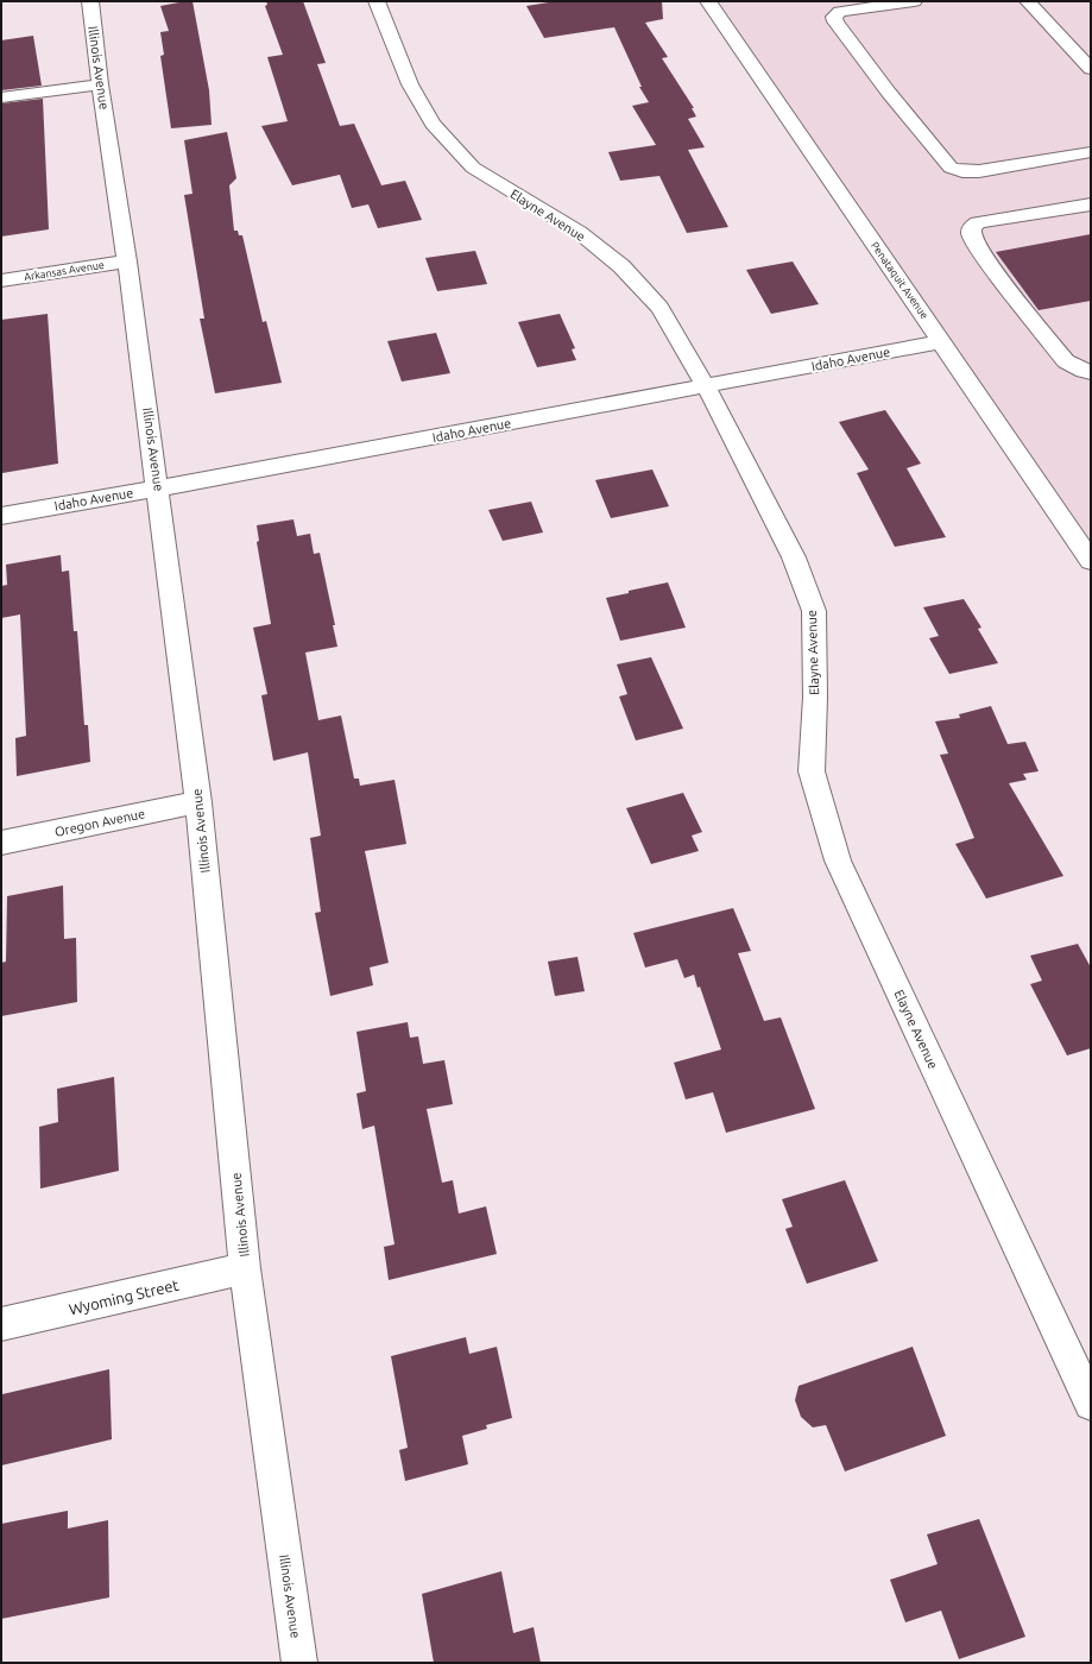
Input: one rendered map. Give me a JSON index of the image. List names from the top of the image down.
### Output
{
  "streets": {
    "street": [
      "Illinois Avenue",
      "Elayne Avenue",
      "Arkansas Avenue",
      "Penataquit Avenue",
      "Idaho Avenue",
      "Oregon Avenue",
      "Wyoming Street"
    ]
  },
  "crossings": [
    ["Illinois Avenue", "Arkansas Avenue"],
    ["Illinois Avenue", "Idaho Avenue"],
    ["Illinois Avenue", "Oregon Avenue"],
    ["Illinois Avenue", "Wyoming Street"],
    ["Elayne Avenue", "Idaho Avenue"],
    ["Penataquit Avenue", "Idaho Avenue"]
  ]
}
